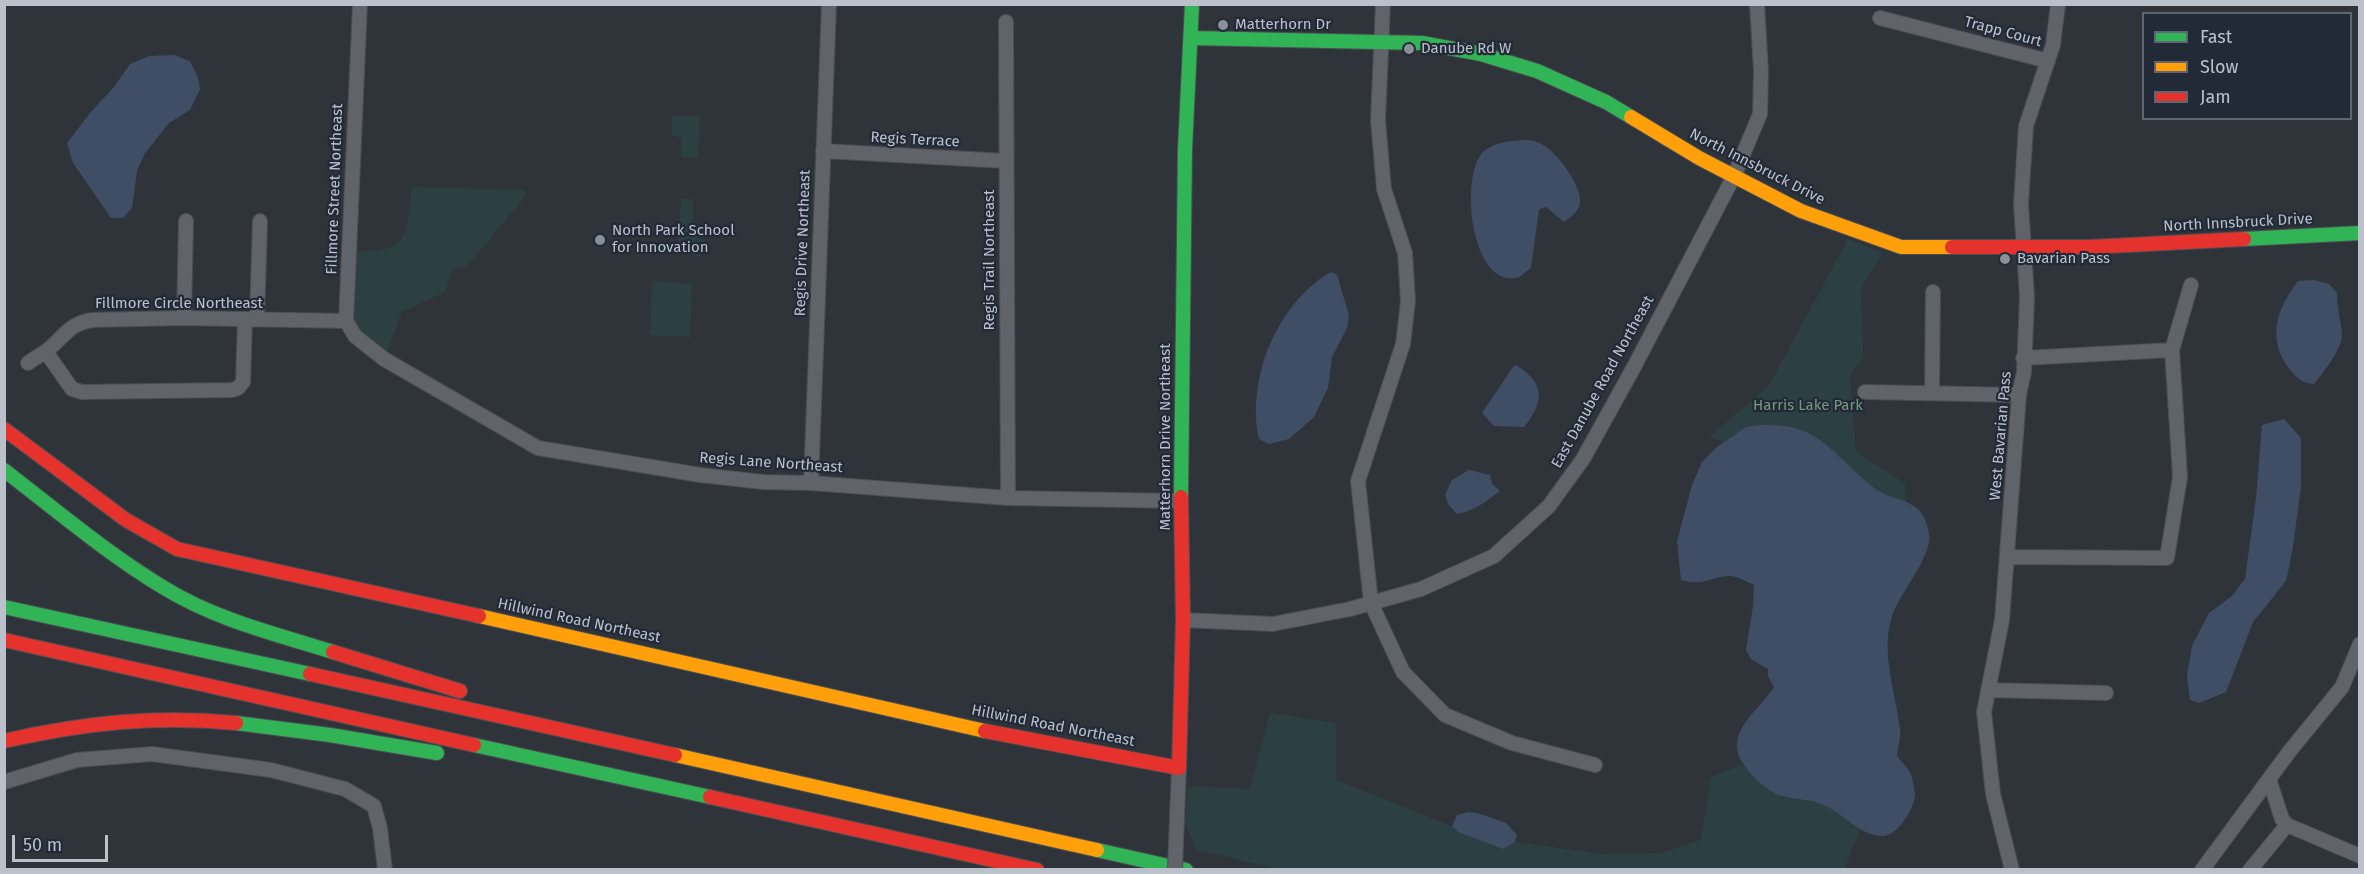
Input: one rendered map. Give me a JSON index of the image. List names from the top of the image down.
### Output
{
  "streets": {
    "main road": ["North Innsbruck Drive", "Matterhorn Drive Northeast", "Hillwind Road Northeast"],
    "street": [
      "Trapp Court",
      "Regis Terrace",
      "Fillmore Street Northeast",
      "Regis Drive Northeast",
      "Regis Trail Northeast",
      "Fillmore Circle Northeast",
      "East Danube Road Northeast",
      "West Bavarian Pass",
      "Regis Lane Northeast"
    ]
  },
  "crossings": [
    ["Trapp Court", "West Bavarian Pass"],
    ["Regis Terrace", "Regis Drive Northeast"],
    ["Regis Terrace", "Regis Trail Northeast"],
    ["North Innsbruck Drive", "East Danube Road Northeast"],
    ["North Innsbruck Drive", "West Bavarian Pass"],
    ["North Innsbruck Drive", "Matterhorn Drive Northeast"],
    ["Fillmore Street Northeast", "Fillmore Circle Northeast"],
    ["Fillmore Street Northeast", "Regis Lane Northeast"],
    ["Regis Drive Northeast", "Regis Lane Northeast"],
    ["Regis Trail Northeast", "Regis Lane Northeast"],
    ["Fillmore Circle Northeast", "Regis Lane Northeast"],
    ["East Danube Road Northeast", "Matterhorn Drive Northeast"],
    ["Matterhorn Drive Northeast", "Regis Lane Northeast"],
    ["Matterhorn Drive Northeast", "Hillwind Road Northeast"]
  ],
  "parks": ["Harris Lake Park"],
  "places": [
    "Matterhorn Dr",
    "Danube Rd W",
    "North Park School for Innovation",
    "Bavarian Pass"
  ],
  "legend": ["Fast", "Slow", "Jam"],
  "scale_bar": "50 m"
}
